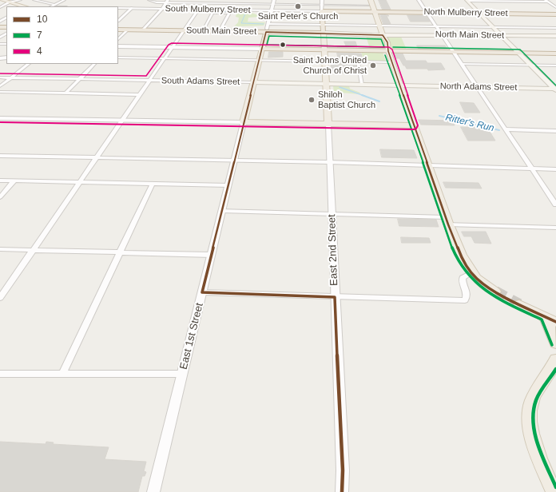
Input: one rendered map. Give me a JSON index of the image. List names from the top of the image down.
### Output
{
  "streets": {
    "highway": [
      "South Mulberry Street",
      "North Mulberry Street",
      "South Main Street",
      "East 1st Street"
    ],
    "main road": [
      "North Main Street",
      "South Adams Street",
      "North Adams Street",
      "East 2nd Street"
    ]
  },
  "crossings": [
    ["South Mulberry Street", "North Mulberry Street"],
    ["South Main Street", "North Main Street"],
    ["South Main Street", "East 2nd Street"],
    ["South Main Street", "East 1st Street"],
    ["South Adams Street", "North Adams Street"],
    ["South Adams Street", "East 2nd Street"],
    ["South Adams Street", "East 1st Street"]
  ],
  "water": ["Ritter's Run"],
  "places": ["Saint Peter's Church", "Saint Johns United Church of Christ", "Shiloh Baptist Church"],
  "lines": ["transit line 10", "transit line 7", "transit line 4"],
  "legend": ["10", "7", "4"]
}
